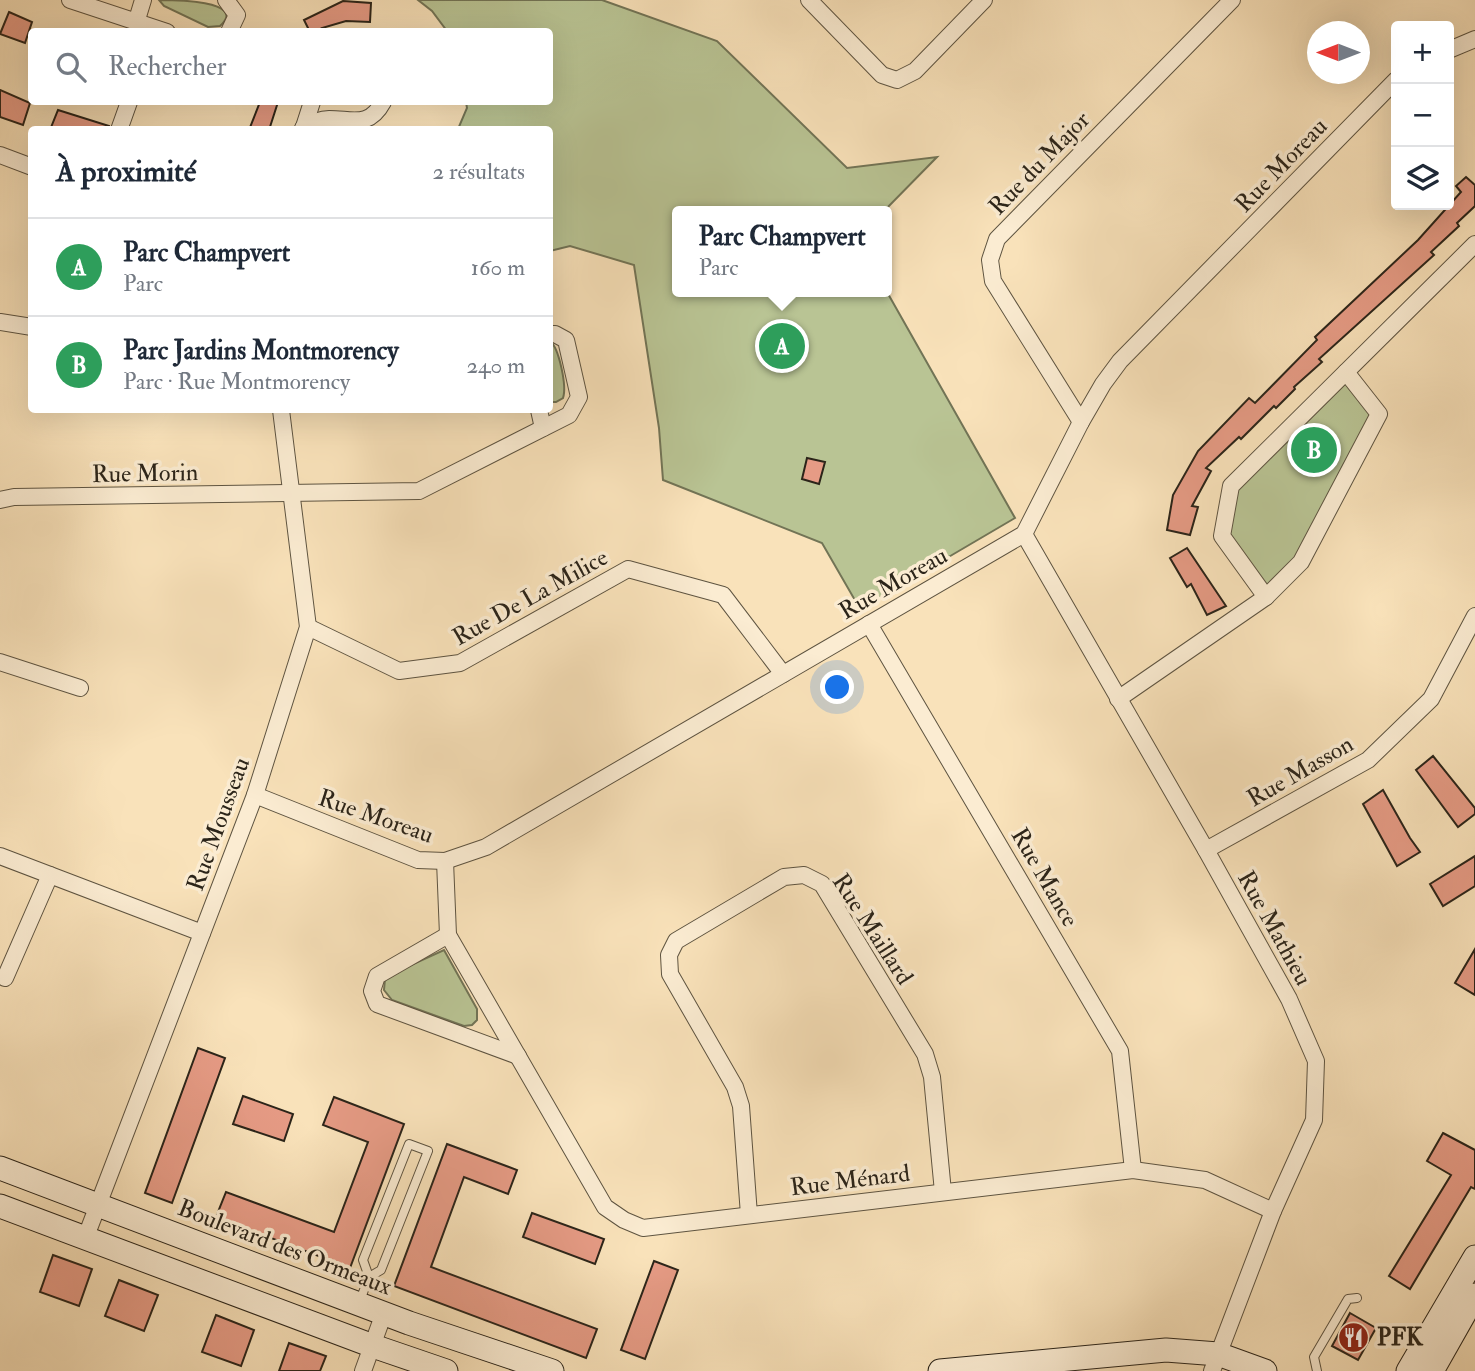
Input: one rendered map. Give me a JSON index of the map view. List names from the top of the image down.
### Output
{
  "streets": {
    "street": [
      "Rue du Major",
      "Rue Moreau",
      "Rue Morin",
      "Rue De La Milice",
      "Rue Masson",
      "Rue Mousseau",
      "Rue Mance",
      "Rue Mathieu",
      "Rue Maillard",
      "Rue Ménard",
      "Boulevard des Ormeaux"
    ]
  },
  "crossings": [
    ["Rue du Major", "Rue Moreau"],
    ["Rue Moreau", "Rue De La Milice"],
    ["Rue Moreau", "Rue Mousseau"],
    ["Rue Moreau", "Rue Mance"],
    ["Rue Moreau", "Rue Mathieu"],
    ["Rue Moreau", "Rue Ménard"],
    ["Rue Morin", "Rue Mousseau"],
    ["Rue De La Milice", "Rue Mousseau"],
    ["Rue Masson", "Rue Mathieu"],
    ["Rue Mousseau", "Boulevard des Ormeaux"],
    ["Rue Mance", "Rue Ménard"],
    ["Rue Mathieu", "Rue Ménard"],
    ["Rue Maillard", "Rue Ménard"]
  ],
  "places": {
    "restaurant": ["PFK"]
  },
  "north": "left",
  "page": {
    "map_buttons": ["+", "−"],
    "search": "Rechercher",
    "heading": ["À proximité", "2 résultats"],
    "popup": ["Parc Champvert", "Parc"],
    "list": [
      {
        "mark": "A",
        "name": "Parc Champvert",
        "note": "Parc",
        "value": "160 m"
      },
      {
        "mark": "B",
        "name": "Parc Jardins Montmorency",
        "note": "Parc · Rue Montmorency",
        "value": "240 m"
      }
    ],
    "pins": ["A", "B"]
  }
}
